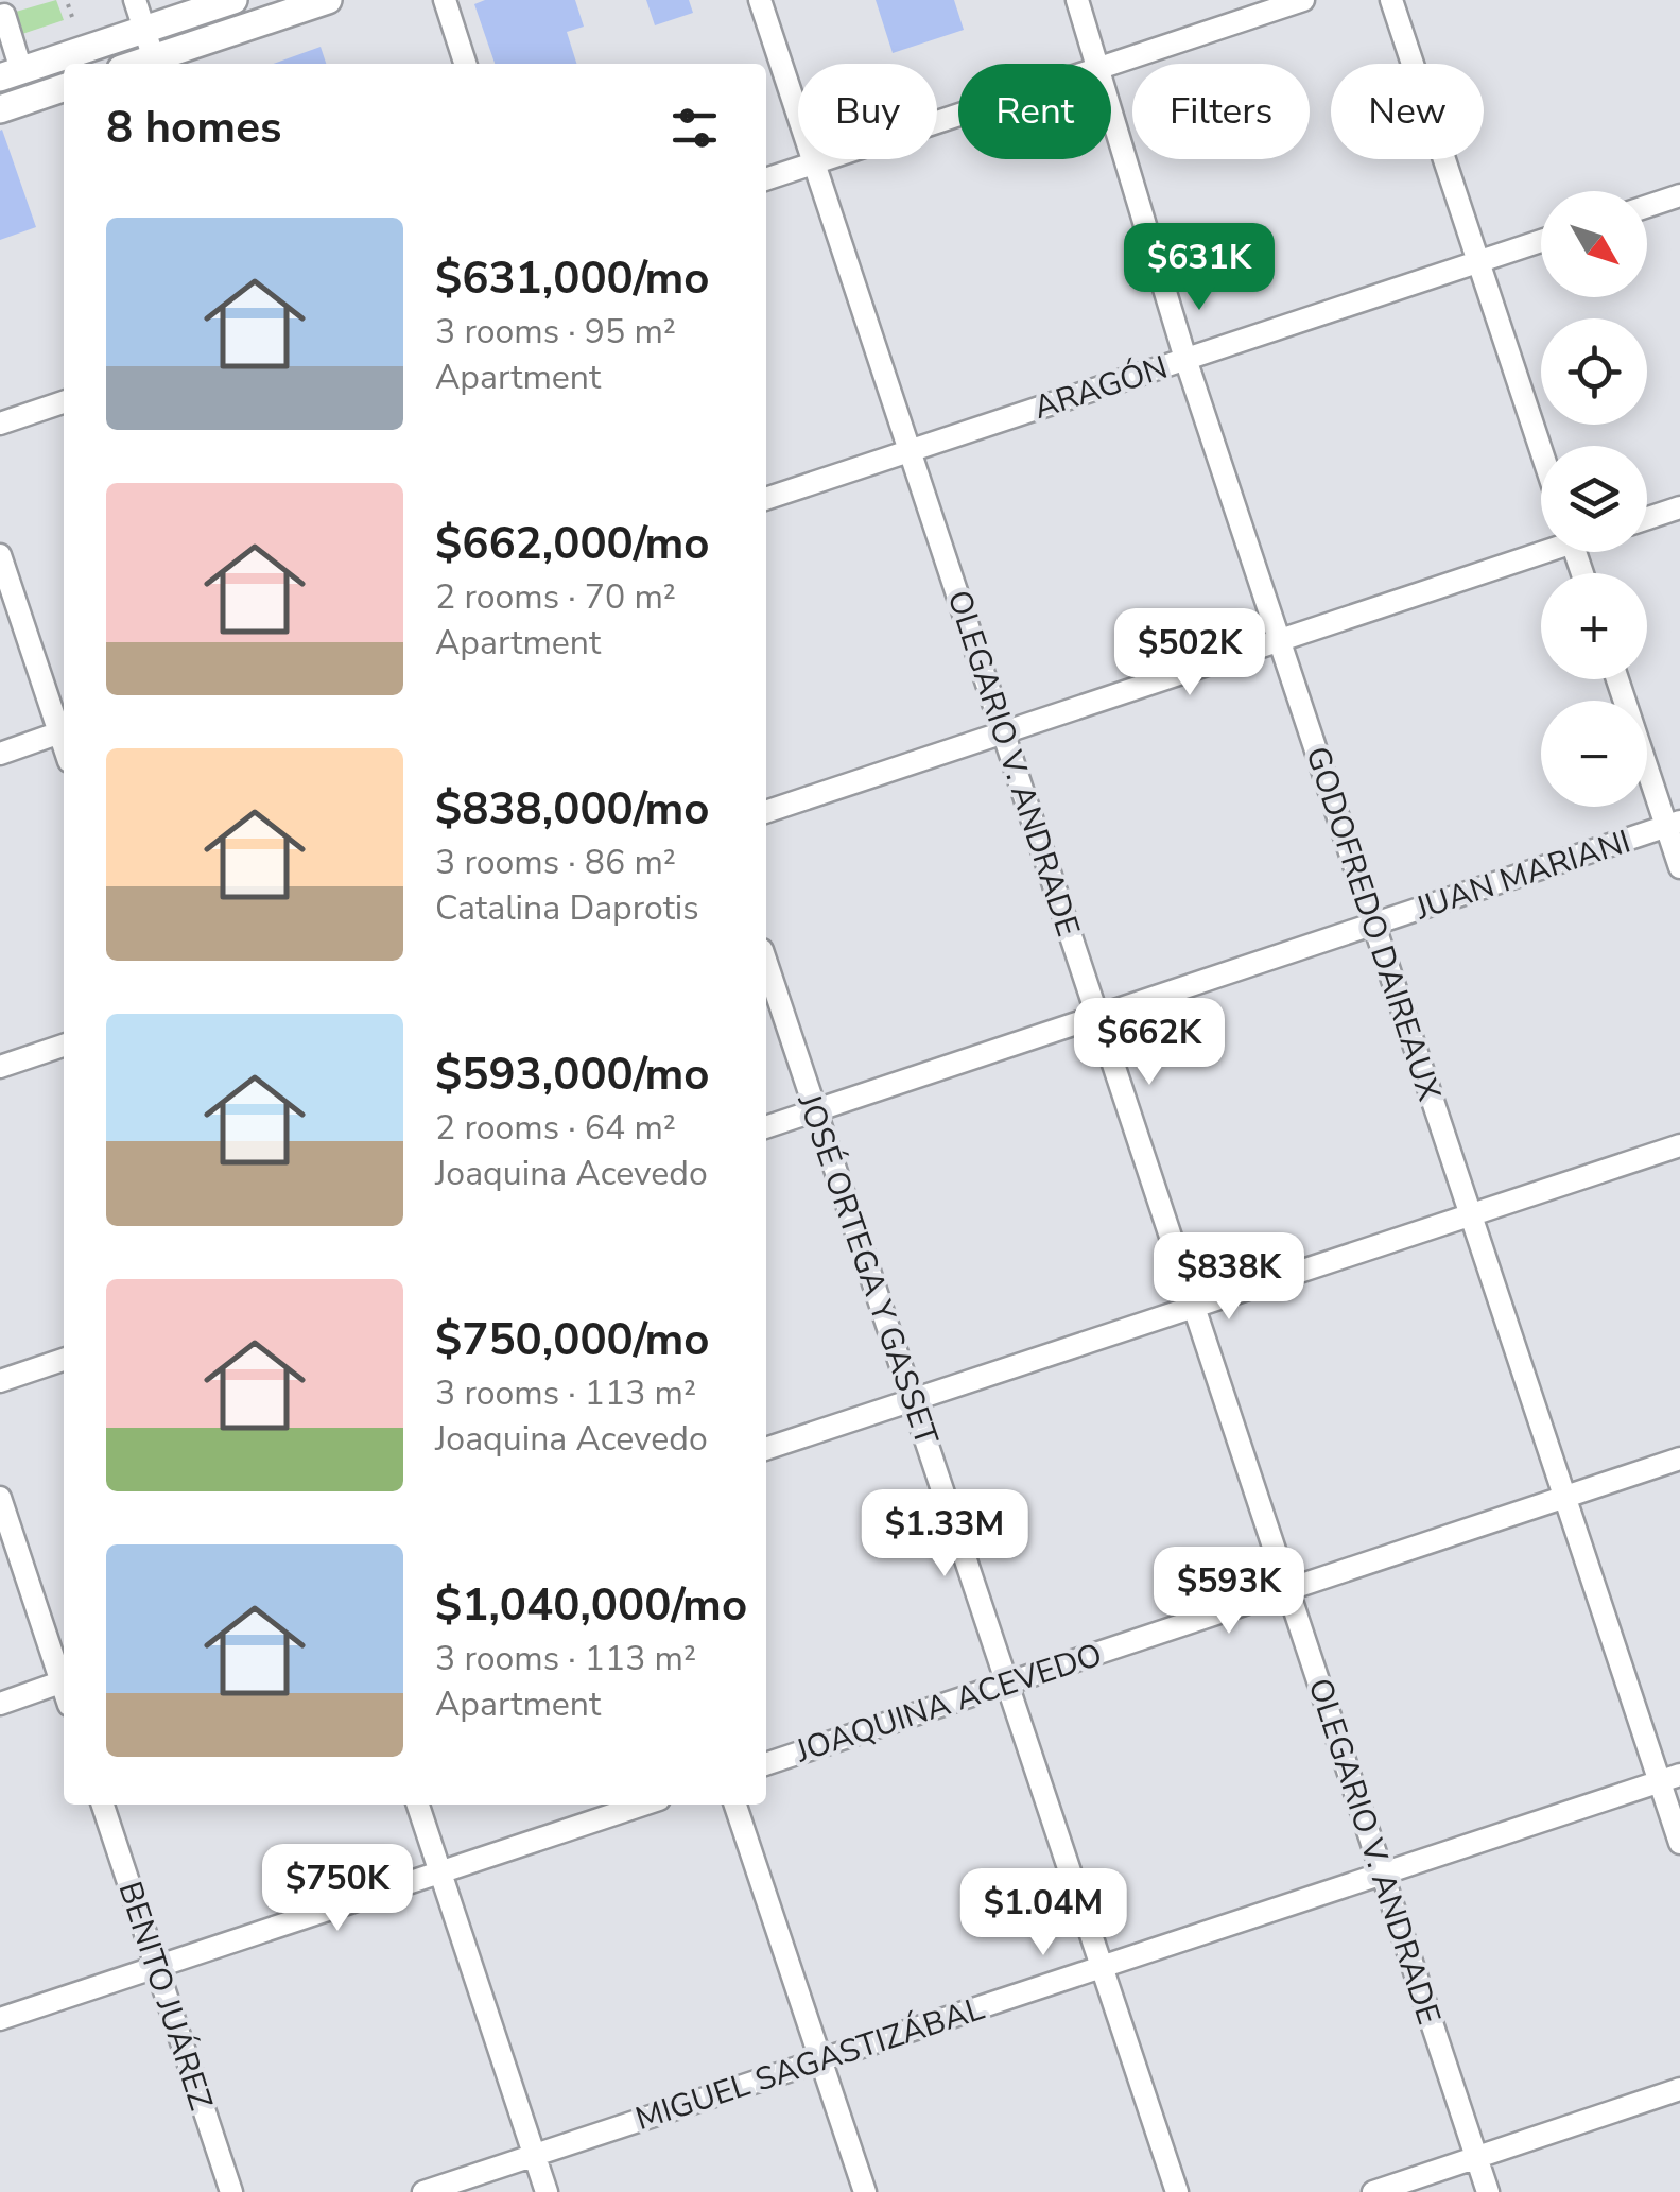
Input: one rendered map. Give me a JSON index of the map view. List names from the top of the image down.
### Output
{
  "streets": {
    "street": [
      "ARAGÓN",
      "OLEGARIO V. ANDRADE",
      "JUAN MARIANI",
      "GODOFREDO DAIREAUX",
      "JOSÉ ORTEGA Y GASSET",
      "JOAQUINA ACEVEDO",
      "BENITO JUÁREZ",
      "MIGUEL SAGASTIZÁBAL"
    ]
  },
  "crossings": [
    ["ARAGÓN", "OLEGARIO V. ANDRADE"],
    ["ARAGÓN", "GODOFREDO DAIREAUX"],
    ["OLEGARIO V. ANDRADE", "JUAN MARIANI"],
    ["OLEGARIO V. ANDRADE", "JOAQUINA ACEVEDO"],
    ["OLEGARIO V. ANDRADE", "MIGUEL SAGASTIZÁBAL"],
    ["JUAN MARIANI", "GODOFREDO DAIREAUX"],
    ["JUAN MARIANI", "JOSÉ ORTEGA Y GASSET"],
    ["GODOFREDO DAIREAUX", "JOAQUINA ACEVEDO"],
    ["GODOFREDO DAIREAUX", "MIGUEL SAGASTIZÁBAL"],
    ["JOSÉ ORTEGA Y GASSET", "JOAQUINA ACEVEDO"],
    ["JOSÉ ORTEGA Y GASSET", "MIGUEL SAGASTIZÁBAL"]
  ],
  "north": "bottom right",
  "page": {
    "chip": [
      "Buy",
      "Rent",
      "Filters",
      "New"
    ],
    "heading": "8 homes",
    "map_buttons": ["+", "−"],
    "list": [
      {
        "name": "$631,000/mo",
        "note": "3 rooms · 95 m² · Apartment"
      },
      {
        "name": "$662,000/mo",
        "note": "2 rooms · 70 m² · Apartment"
      },
      {
        "name": "$838,000/mo",
        "note": "3 rooms · 86 m² · Catalina Daprotis"
      },
      {
        "name": "$593,000/mo",
        "note": "2 rooms · 64 m² · Joaquina Acevedo"
      },
      {
        "name": "$750,000/mo",
        "note": "3 rooms · 113 m² · Joaquina Acevedo"
      },
      {
        "name": "$1,040,000/mo",
        "note": "3 rooms · 113 m² · Apartment"
      }
    ],
    "price": [
      "$631K",
      "$502K",
      "$662K",
      "$838K",
      "$1.33M",
      "$593K",
      "$750K",
      "$1.04M"
    ]
  }
}
